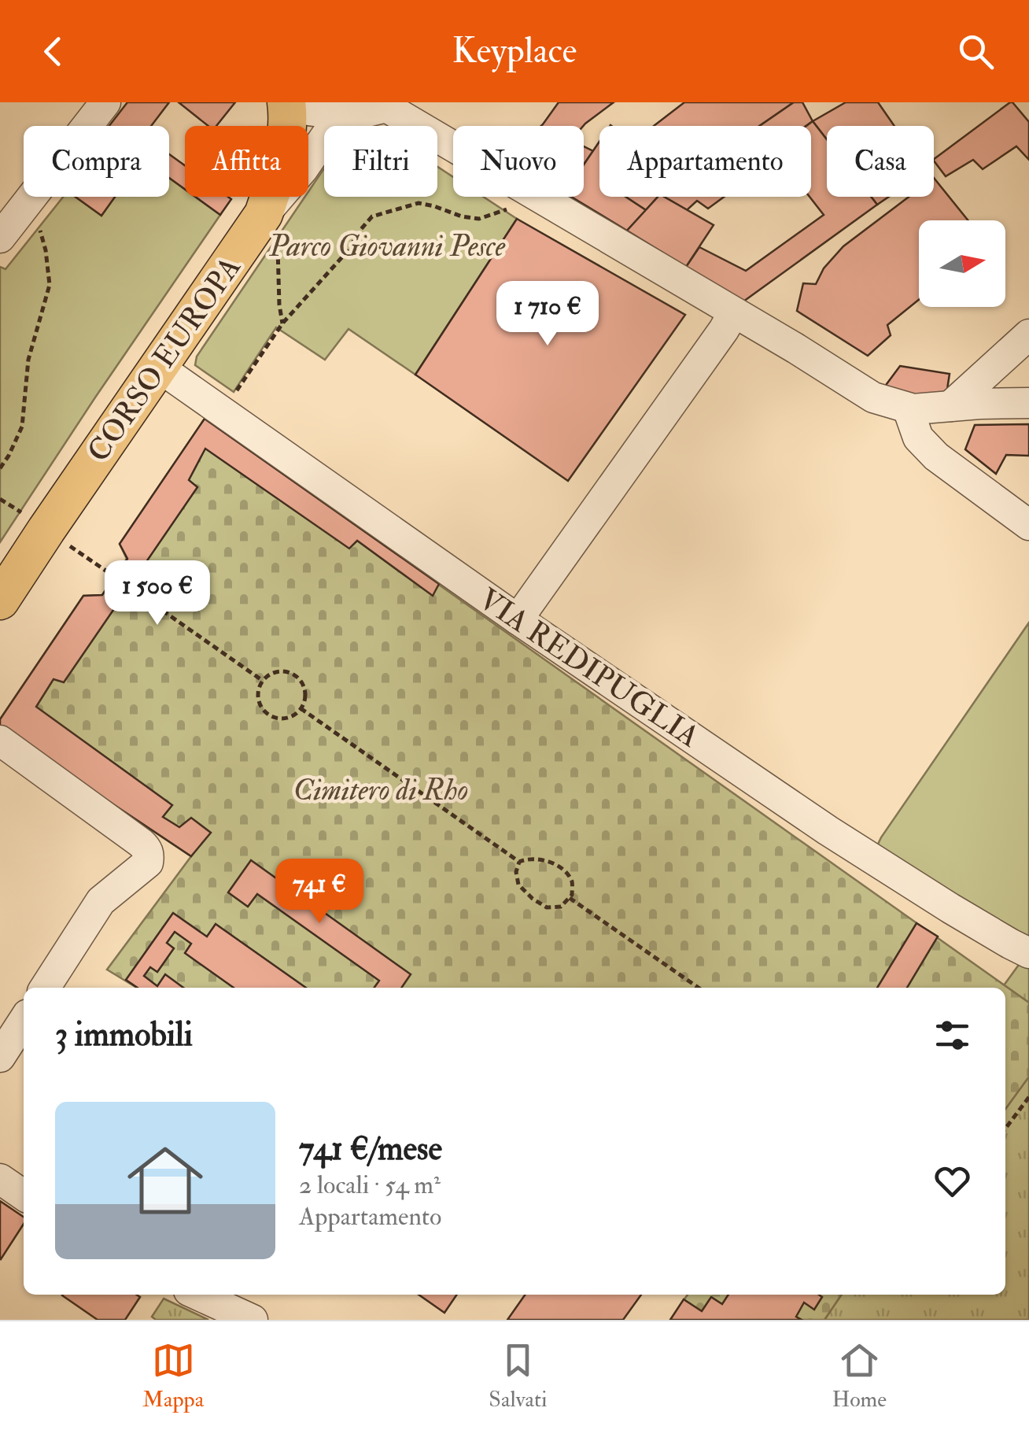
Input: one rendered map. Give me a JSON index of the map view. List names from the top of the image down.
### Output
{
  "streets": {
    "main road": ["CORSO EUROPA"],
    "street": ["VIA REDIPUGLIA"]
  },
  "crossings": [
    ["CORSO EUROPA", "VIA REDIPUGLIA"]
  ],
  "parks": ["Parco Giovanni Pesce", "Cimitero di Rho"],
  "north": "right",
  "page": {
    "header": "Keyplace",
    "chip": [
      "Compra",
      "Affitta",
      "Filtri",
      "Nuovo",
      "Appartamento",
      "Casa"
    ],
    "price": ["1 710 €", "1 500 €", "741 €"],
    "heading": "3 immobili",
    "list": [
      {
        "name": "741 €/mese",
        "note": "2 locali · 54 m² · Appartamento"
      }
    ],
    "tabs": ["Mappa", "Salvati", "Home"]
  }
}
